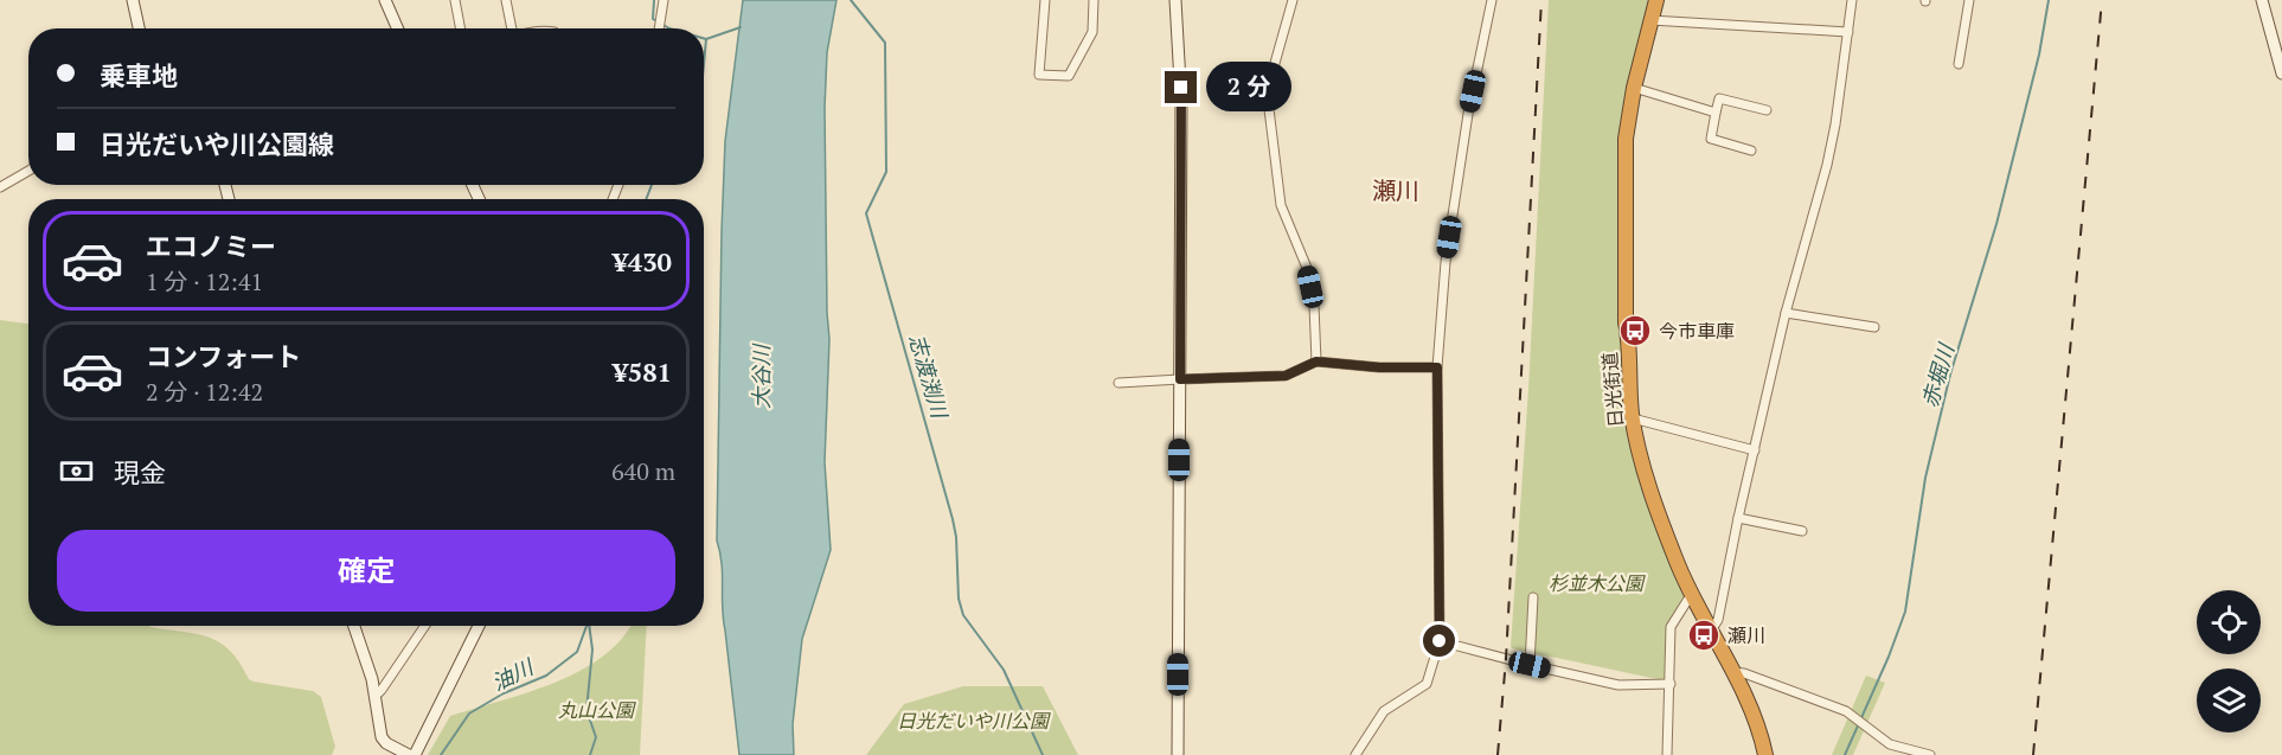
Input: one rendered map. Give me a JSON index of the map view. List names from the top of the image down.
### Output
{
  "streets": {
    "highway": ["日光街道"]
  },
  "districts": ["瀬川"],
  "water": [
    "志渡渕川",
    "赤堀川",
    "大谷川",
    "油川"
  ],
  "parks": ["杉並木公園", "丸山公園", "日光だいや川公園"],
  "places": {
    "bus stop": ["今市車庫", "瀬川"]
  },
  "page": {
    "banner": ["乗車地", "日光だいや川公園線"],
    "bubble": "2 分",
    "list": [
      {
        "name": "エコノミー",
        "note": "1 分 · 12:41",
        "value": "¥430"
      },
      {
        "name": "コンフォート",
        "note": "2 分 · 12:42",
        "value": "¥581"
      }
    ],
    "pay": ["現金", "640 m"],
    "buttons": "確定"
  }
}
